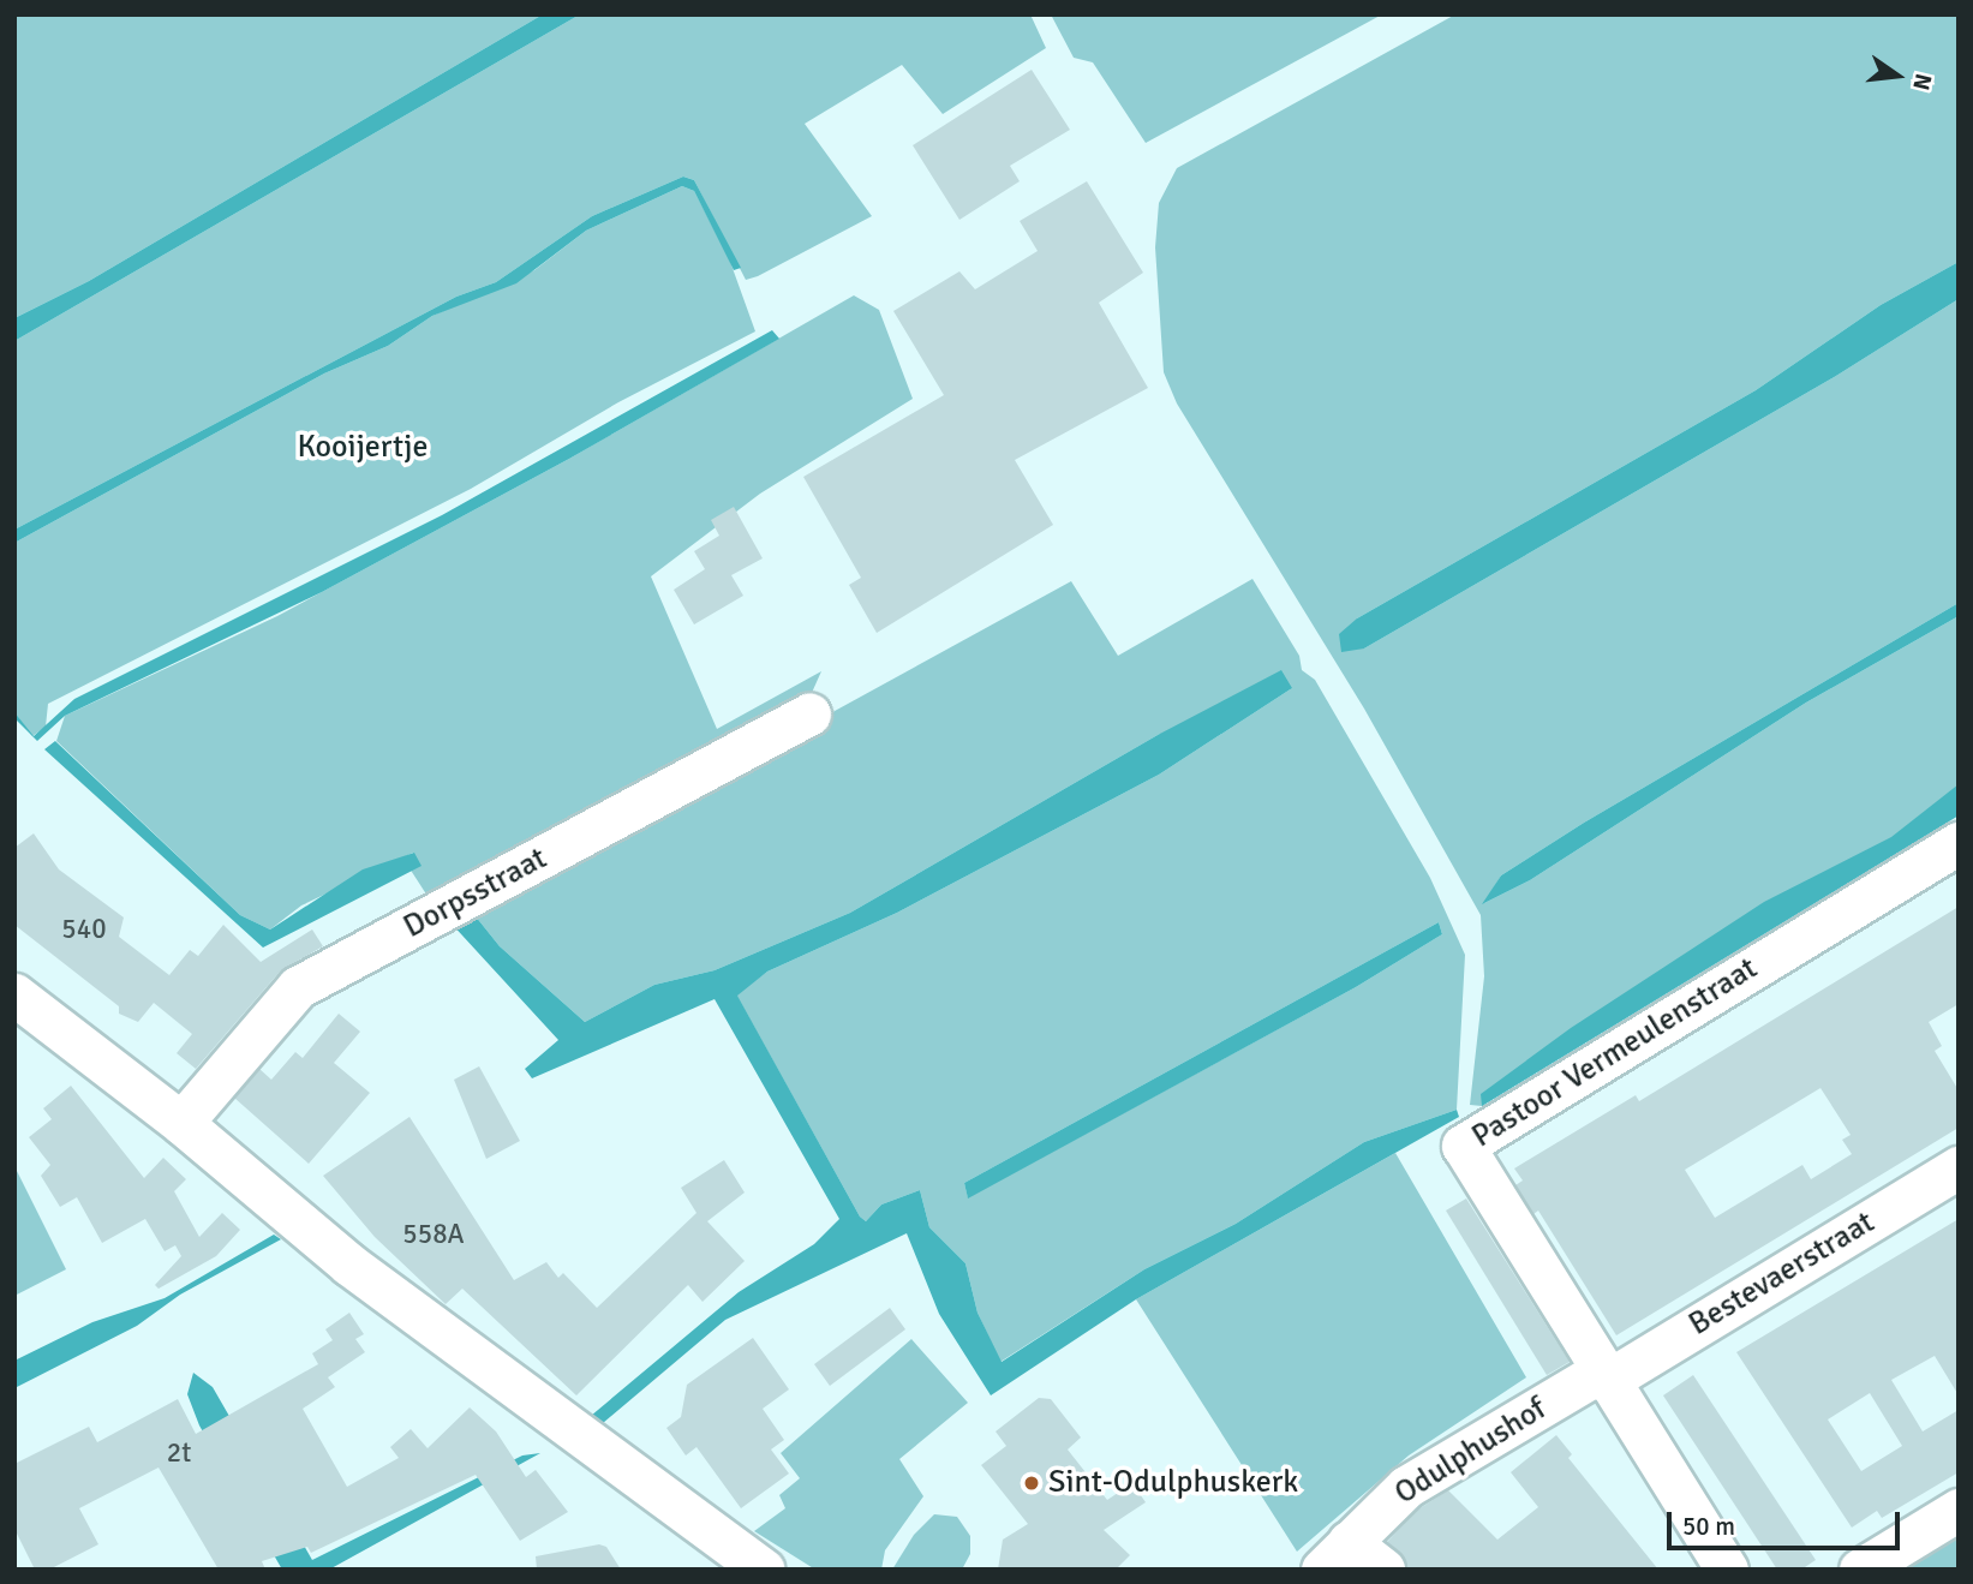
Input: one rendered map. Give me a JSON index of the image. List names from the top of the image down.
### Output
{
  "streets": {
    "street": [
      "Dorpsstraat",
      "Pastoor Vermeulenstraat",
      "Bestevaerstraat",
      "Odulphushof"
    ]
  },
  "crossings": [
    ["Pastoor Vermeulenstraat", "Bestevaerstraat"],
    ["Pastoor Vermeulenstraat", "Odulphushof"],
    ["Bestevaerstraat", "Odulphushof"]
  ],
  "parks": ["Kooijertje"],
  "places": ["Sint-Odulphuskerk"],
  "house_numbers": ["540", "558A", "2t"],
  "scale_bar": "50 m",
  "north": "right"
}
